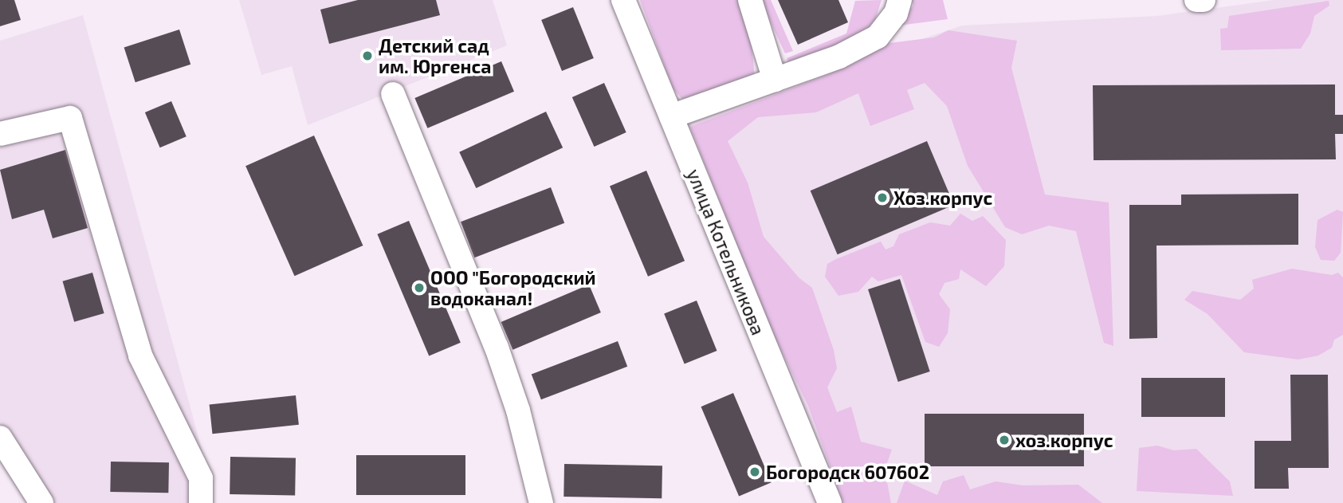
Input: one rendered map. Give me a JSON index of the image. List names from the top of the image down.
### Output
{
  "streets": {
    "street": ["улица Котельникова"]
  },
  "places": [
    "Детский сад им. Юргенса",
    "Хоз.корпус",
    "ООО \"Богородский водоканал!",
    "хоз.корпус",
    "Богородск 607602"
  ]
}
